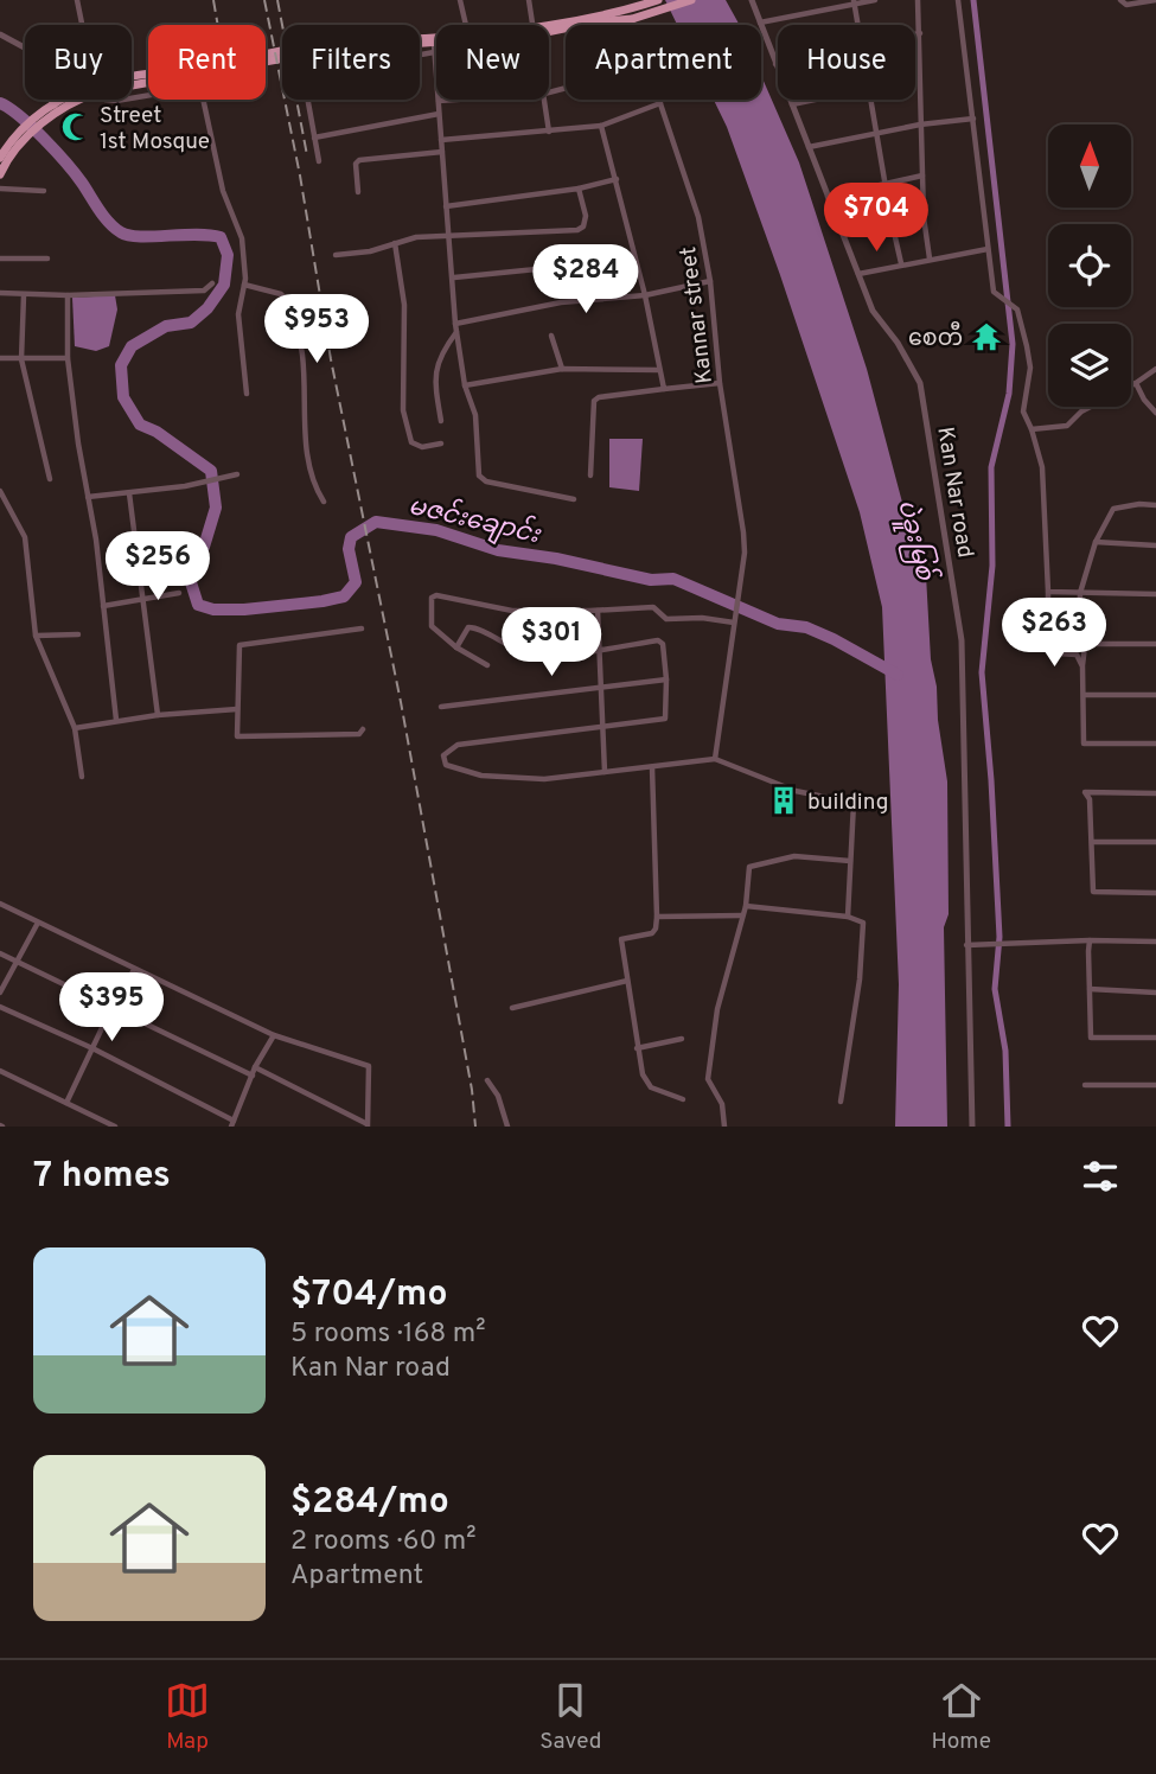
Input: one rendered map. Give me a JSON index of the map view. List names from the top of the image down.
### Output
{
  "streets": {
    "street": ["Kannar street", "Kan Nar road"]
  },
  "water": ["မဇင်းချောင်း", "ပဲခူးမြစ်"],
  "places": {
    "mosque": ["Street 1st Mosque"],
    "temple": ["စေတီ"],
    "building": ["building"]
  },
  "north": "top",
  "page": {
    "chip": [
      "Buy",
      "Rent",
      "Filters",
      "New",
      "Apartment",
      "House"
    ],
    "price": [
      "$704",
      "$284",
      "$953",
      "$256",
      "$263",
      "$301",
      "$395"
    ],
    "heading": "7 homes",
    "list": [
      {
        "name": "$704/mo",
        "note": "5 rooms · 168 m² · Kan Nar road"
      },
      {
        "name": "$284/mo",
        "note": "2 rooms · 60 m² · Apartment"
      }
    ],
    "tabs": ["Map", "Saved", "Home"]
  }
}
